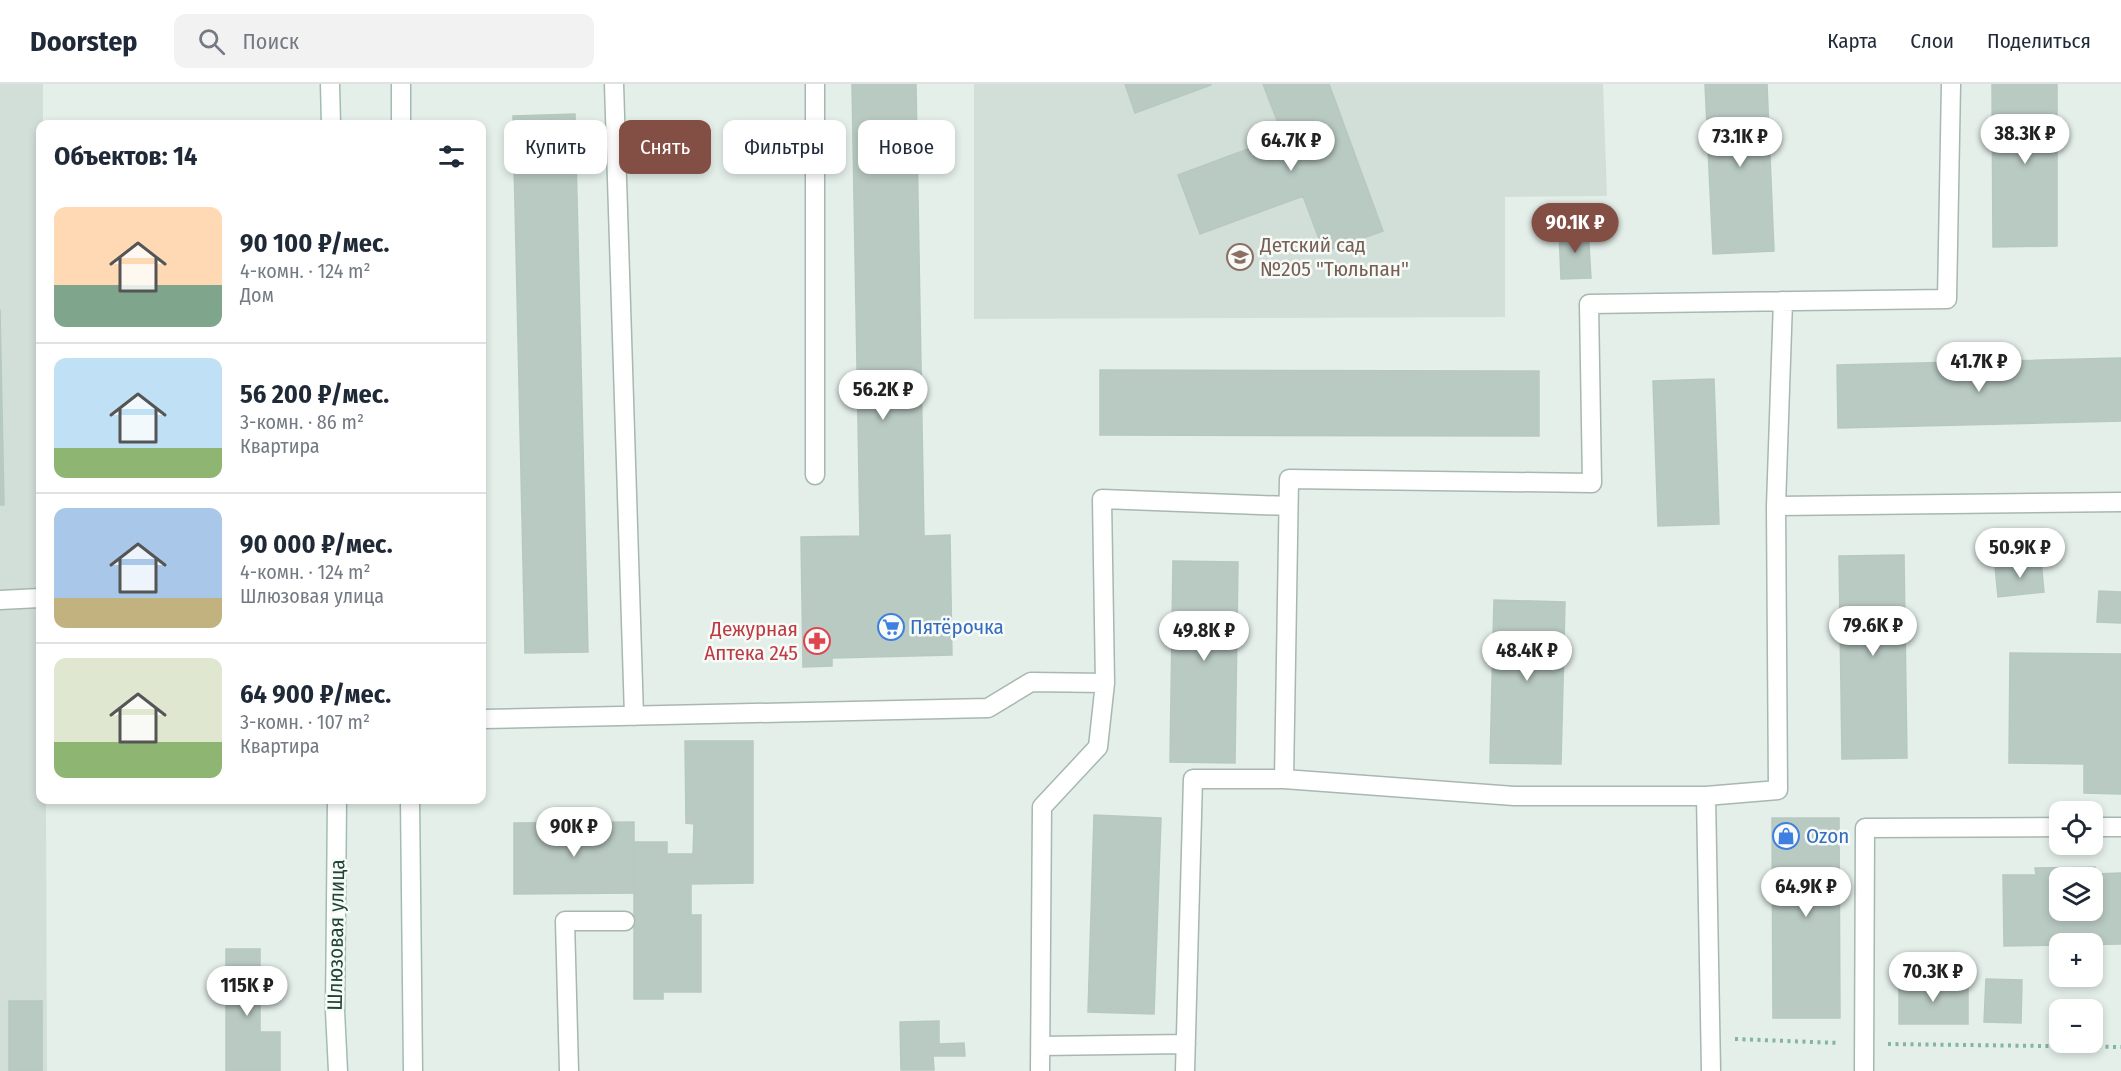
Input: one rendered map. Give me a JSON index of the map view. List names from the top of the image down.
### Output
{
  "streets": {
    "main road": ["Шлюзовая улица"]
  },
  "places": {
    "school or university": ["Детский сад №205 \"Тюльпан\""],
    "supermarket": ["Пятёрочка"],
    "pharmacy": ["Дежурная Аптека 245"],
    "shop": ["Ozon"]
  },
  "page": {
    "header": "Doorstep",
    "search": "Поиск",
    "nav": ["Карта", "Слои", "Поделиться"],
    "price": [
      "38.3K ₽",
      "73.1K ₽",
      "64.7K ₽",
      "90.1K ₽",
      "41.7K ₽",
      "56.2K ₽",
      "50.9K ₽",
      "79.6K ₽",
      "49.8K ₽",
      "48.4K ₽",
      "90K ₽",
      "64.9K ₽",
      "70.3K ₽",
      "115K ₽"
    ],
    "chip": [
      "Купить",
      "Снять",
      "Фильтры",
      "Новое"
    ],
    "heading": "Объектов: 14",
    "list": [
      {
        "name": "90 100 ₽/мес.",
        "note": "4-комн. · 124 m² · Дом"
      },
      {
        "name": "56 200 ₽/мес.",
        "note": "3-комн. · 86 m² · Квартира"
      },
      {
        "name": "90 000 ₽/мес.",
        "note": "4-комн. · 124 m² · Шлюзовая улица"
      },
      {
        "name": "64 900 ₽/мес.",
        "note": "3-комн. · 107 m² · Квартира"
      }
    ],
    "map_buttons": ["+", "−"]
  }
}
